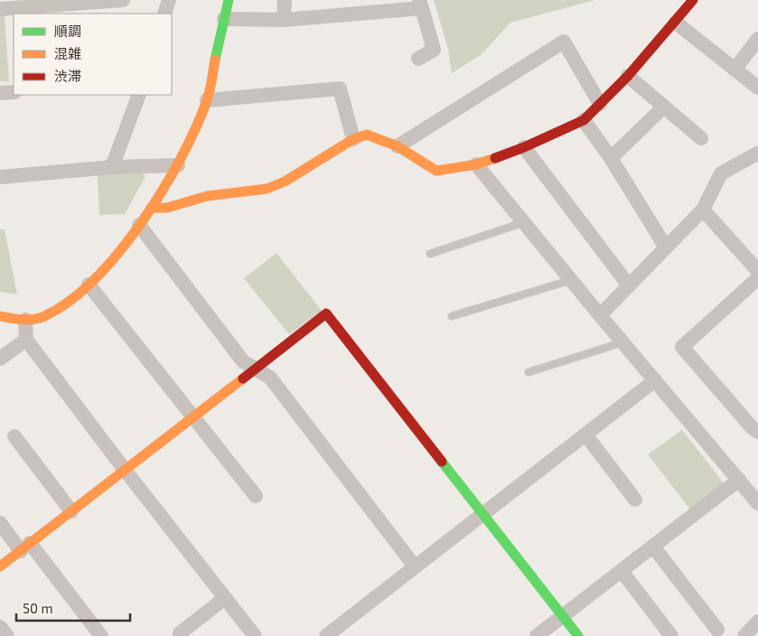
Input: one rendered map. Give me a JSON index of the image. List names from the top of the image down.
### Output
{
  "legend": ["順調", "混雑", "渋滞"],
  "scale_bar": "50 m"
}
